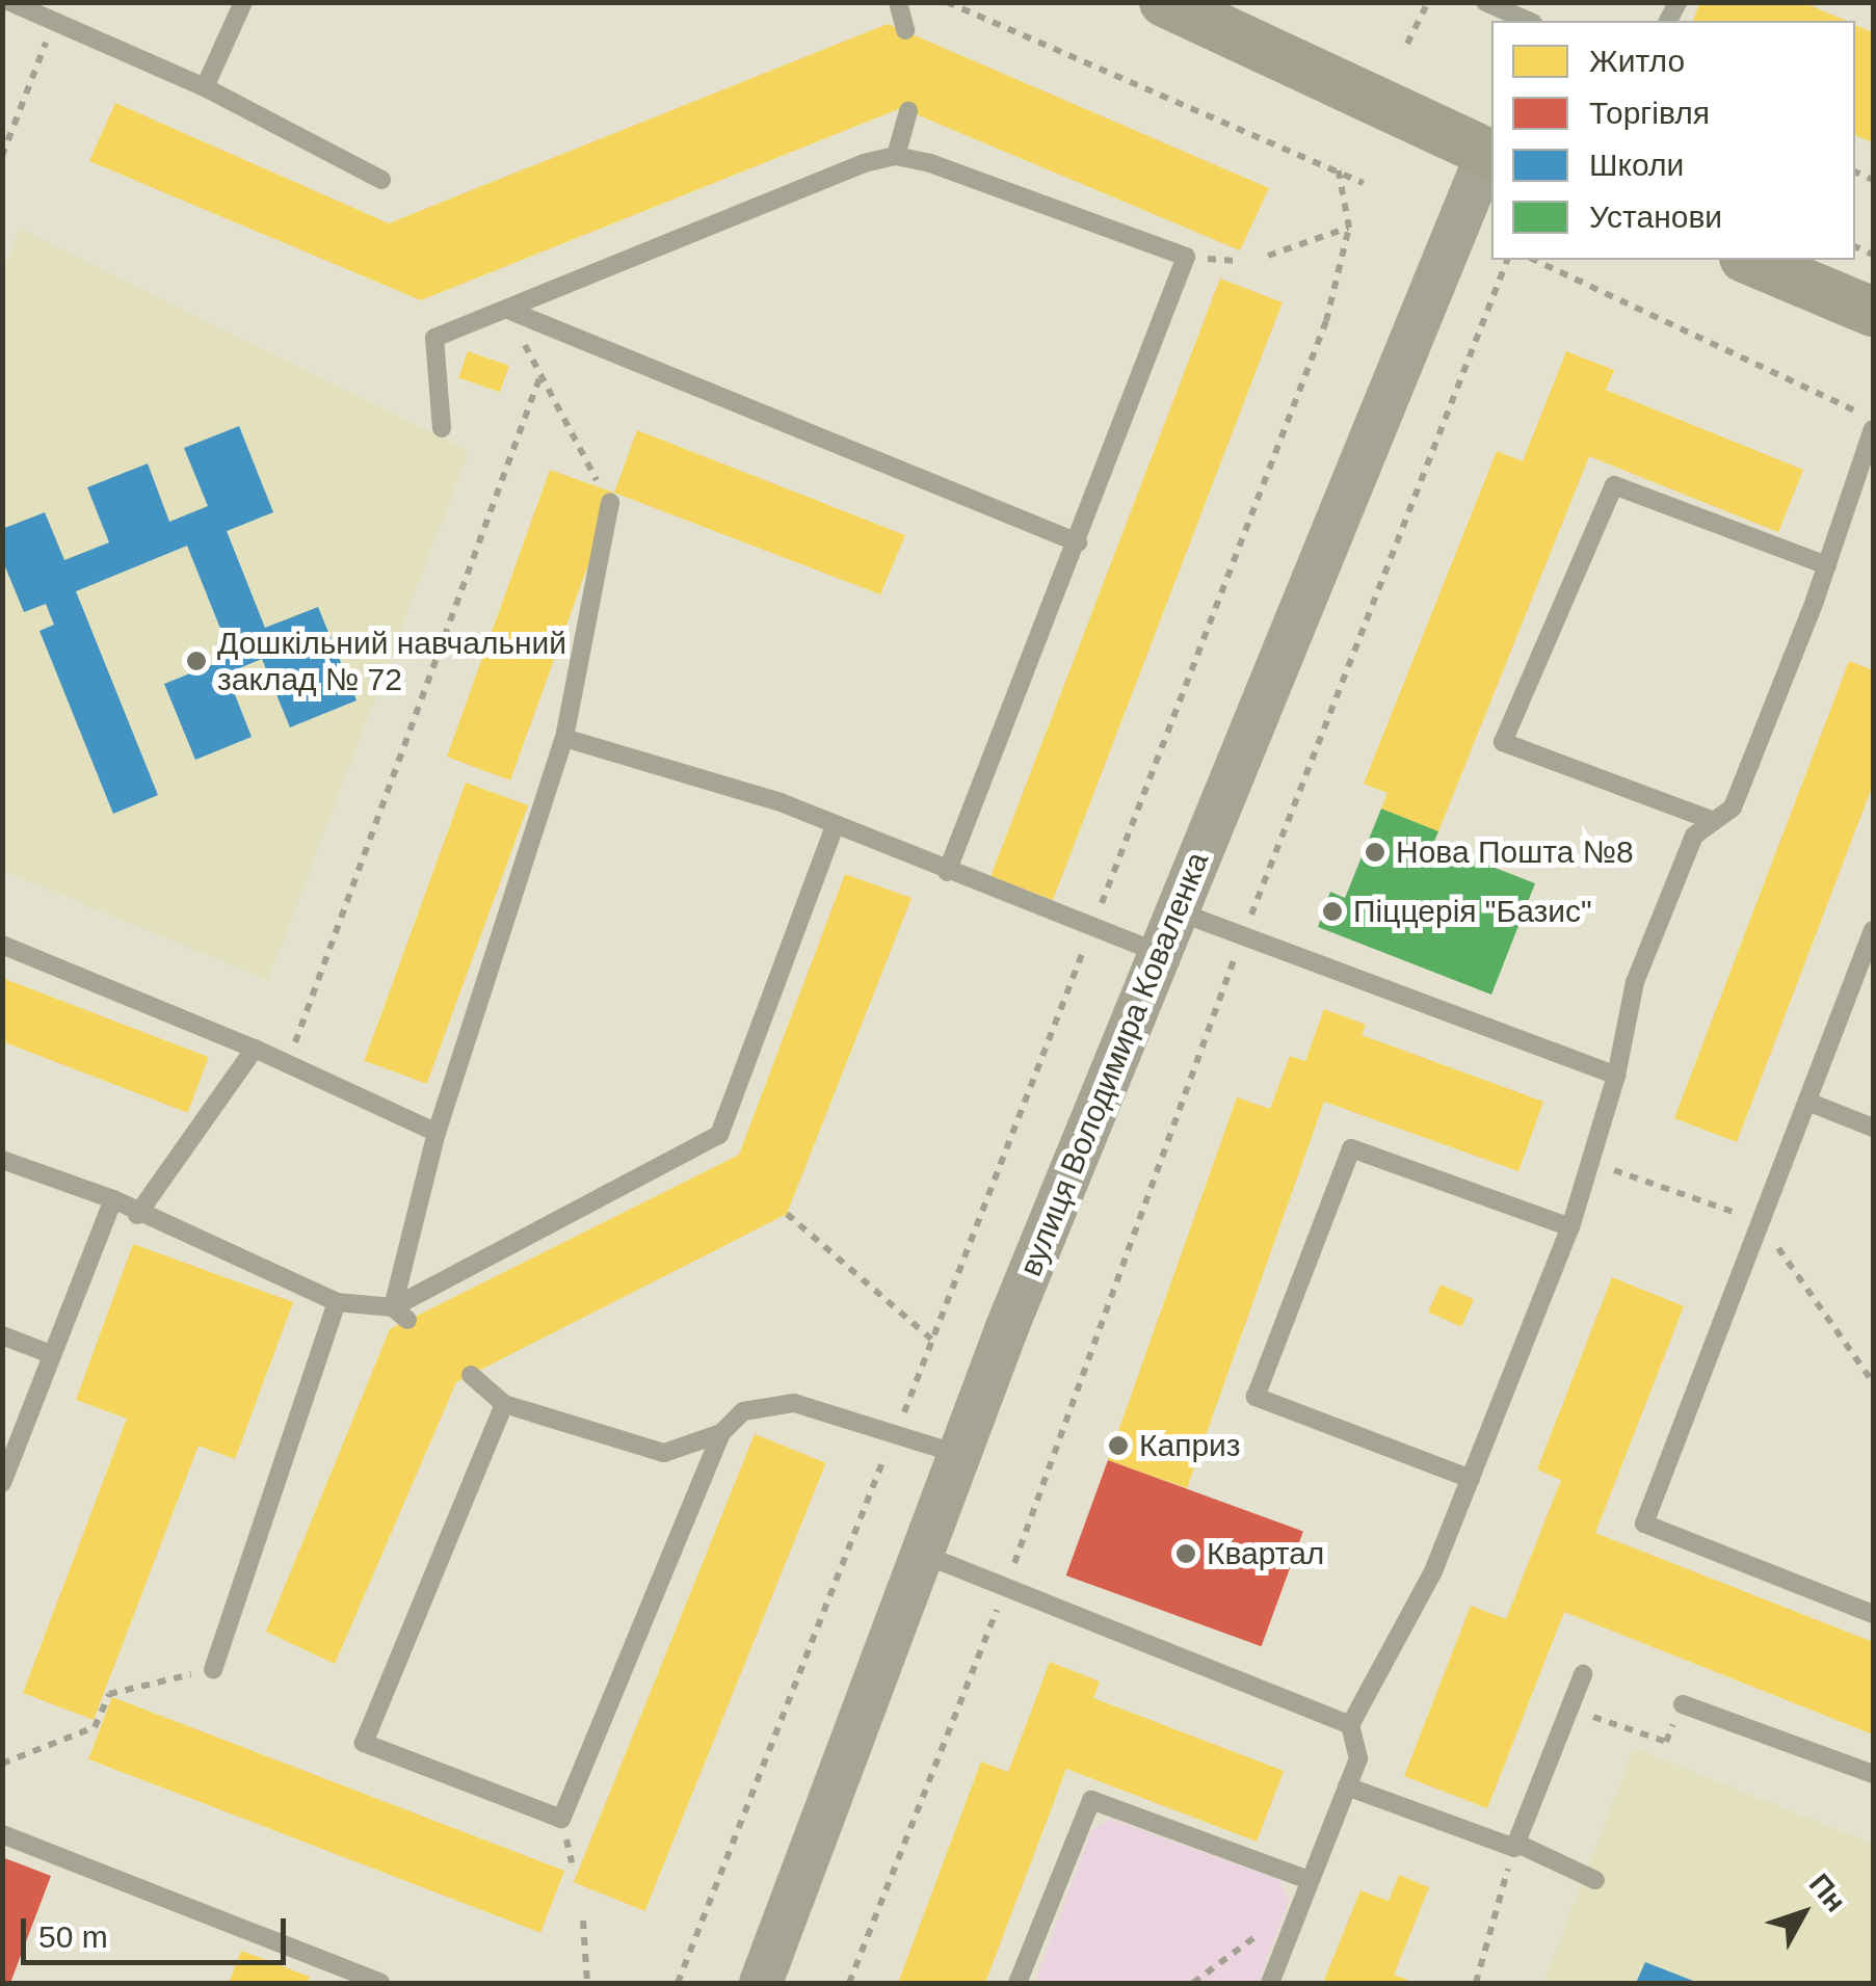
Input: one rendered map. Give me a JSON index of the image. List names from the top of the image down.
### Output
{
  "streets": {
    "street": ["вулиця Володимира Коваленка"]
  },
  "places": [
    "Дошкільний навчальний заклад № 72",
    "Нова Пошта №8",
    "Піццерія \"Базис\"",
    "Каприз",
    "Квартал"
  ],
  "legend": [
    "Житло",
    "Торгівля",
    "Школи",
    "Установи"
  ],
  "scale_bar": "50 m",
  "north": "top right"
}
